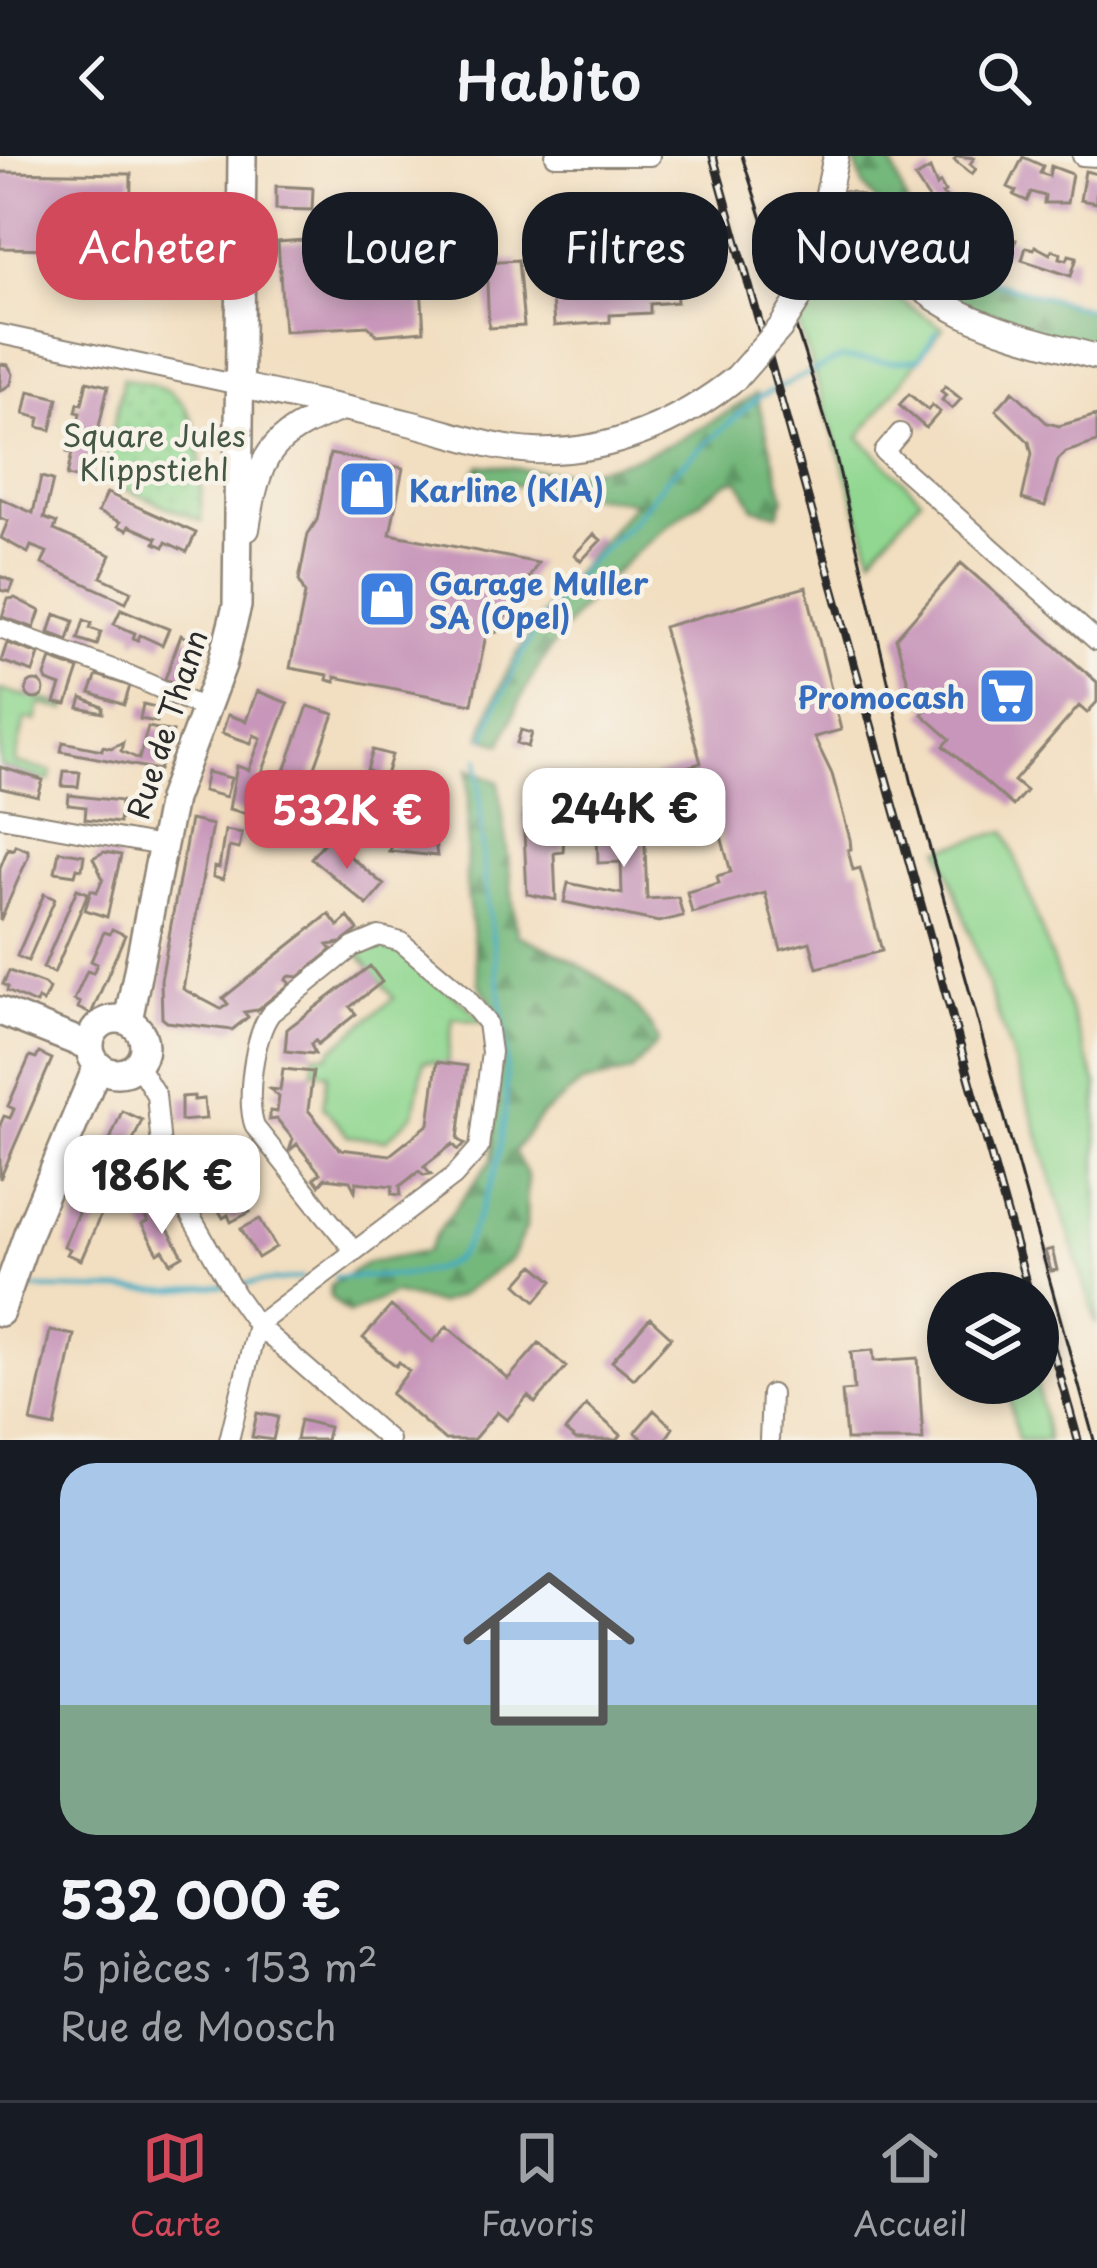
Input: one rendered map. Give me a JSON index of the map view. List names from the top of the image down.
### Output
{
  "streets": {
    "main road": ["Rue de Thann"]
  },
  "parks": ["Square Jules Klippstiehl"],
  "places": {
    "shop": ["Karline (KIA)", "Garage Muller SA (Opel)"],
    "supermarket": ["Promocash"]
  },
  "page": {
    "header": "Habito",
    "chip": [
      "Acheter",
      "Louer",
      "Filtres",
      "Nouveau"
    ],
    "price": ["244K €", "532K €", "186K €"],
    "list": [
      {
        "name": "532 000 €",
        "note": "5 pièces · 153 m² · Rue de Moosch"
      }
    ],
    "tabs": ["Carte", "Favoris", "Accueil"]
  }
}
